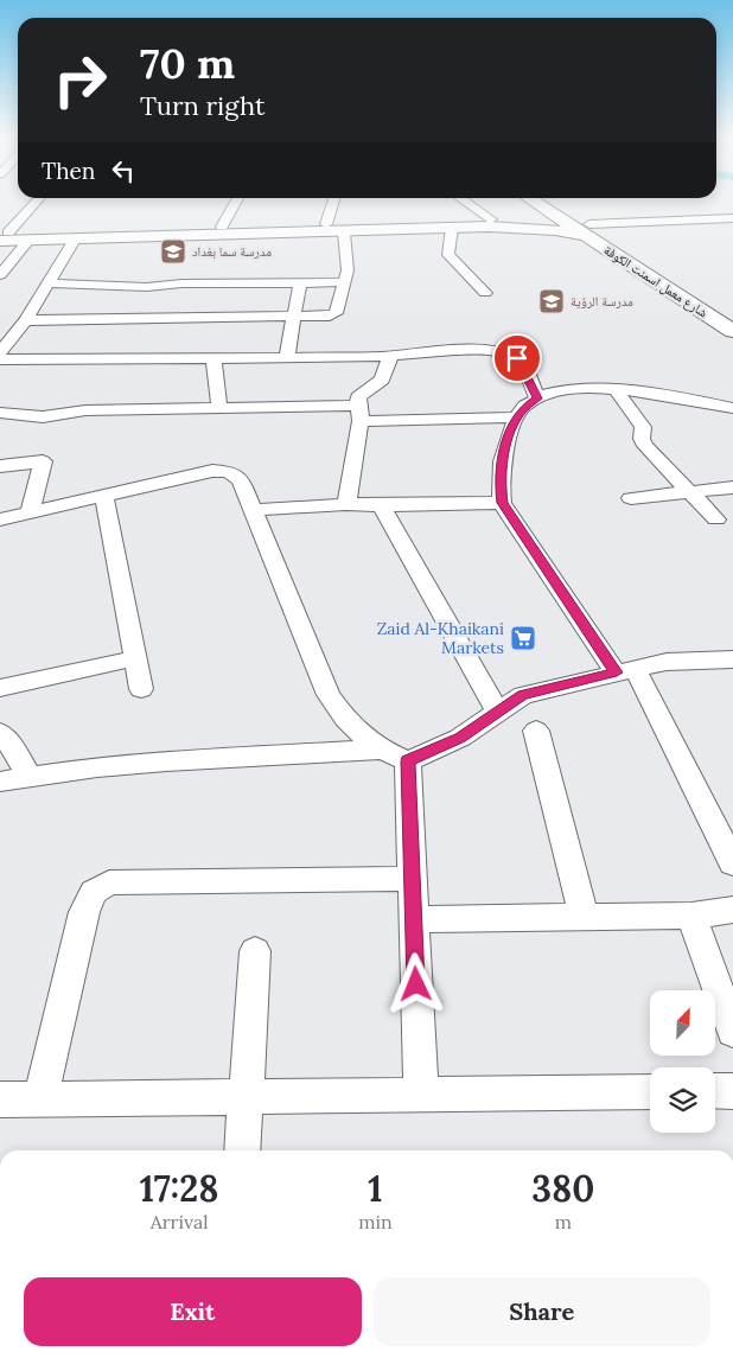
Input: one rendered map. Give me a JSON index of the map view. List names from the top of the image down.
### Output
{
  "streets": {
    "main road": ["شارع معمل اسمنت الكوفة"]
  },
  "places": {
    "school or university": ["مدرسة سما بغداد", "مدرسة الرؤية"],
    "supermarket": ["Zaid Al-Khaikani Markets"]
  },
  "north": "top right",
  "page": {
    "turn": ["70 m", "Turn right"],
    "then": "Then",
    "eta": [
      "17:28",
      "Arrival",
      "1",
      "min",
      "380",
      "m"
    ],
    "buttons": ["Exit", "Share"]
  }
}
